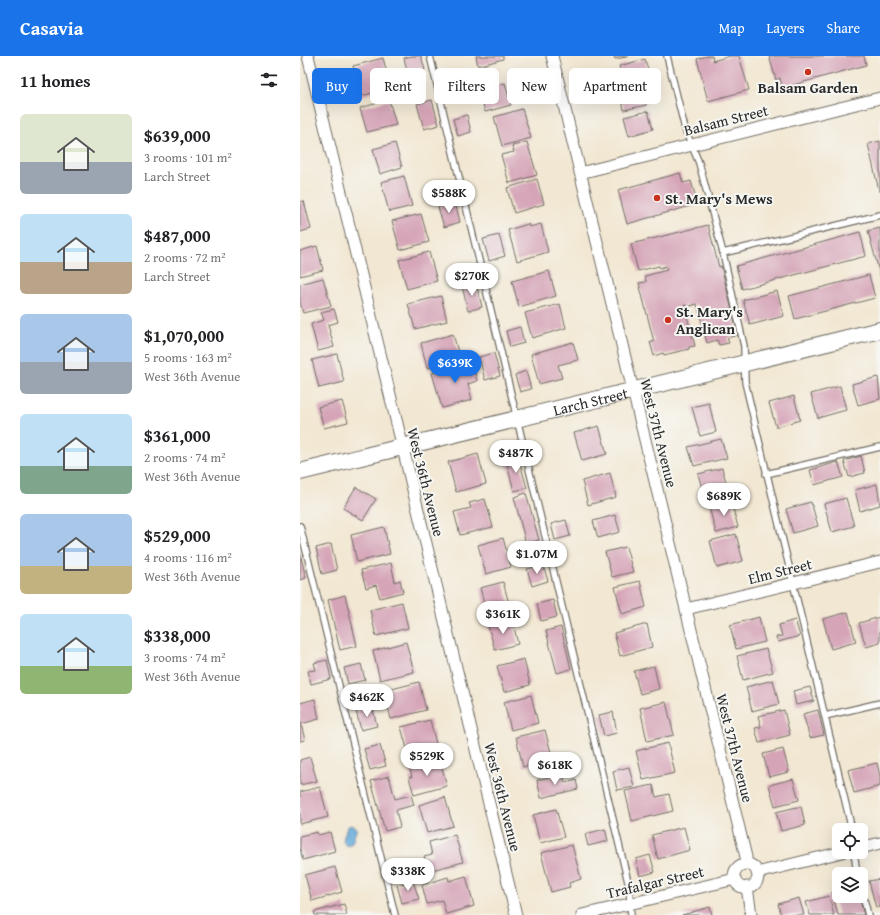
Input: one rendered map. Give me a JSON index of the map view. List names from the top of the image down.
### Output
{
  "streets": {
    "street": [
      "Balsam Street",
      "Larch Street",
      "West 37th Avenue",
      "West 36th Avenue",
      "Elm Street",
      "Trafalgar Street"
    ]
  },
  "crossings": [
    ["Balsam Street", "West 37th Avenue"],
    ["Larch Street", "West 37th Avenue"],
    ["Larch Street", "West 36th Avenue"],
    ["West 37th Avenue", "Elm Street"],
    ["West 37th Avenue", "Trafalgar Street"]
  ],
  "places": ["Balsam Garden", "St. Mary's Mews", "St. Mary's Anglican"],
  "page": {
    "header": "Casavia",
    "nav": ["Map", "Layers", "Share"],
    "heading": "11 homes",
    "chip": [
      "Buy",
      "Rent",
      "Filters",
      "New",
      "Apartment"
    ],
    "list": [
      {
        "name": "$639,000",
        "note": "3 rooms · 101 m² · Larch Street"
      },
      {
        "name": "$487,000",
        "note": "2 rooms · 72 m² · Larch Street"
      },
      {
        "name": "$1,070,000",
        "note": "5 rooms · 163 m² · West 36th Avenue"
      },
      {
        "name": "$361,000",
        "note": "2 rooms · 74 m² · West 36th Avenue"
      },
      {
        "name": "$529,000",
        "note": "4 rooms · 116 m² · West 36th Avenue"
      },
      {
        "name": "$338,000",
        "note": "3 rooms · 74 m² · West 36th Avenue"
      }
    ],
    "price": [
      "$588K",
      "$270K",
      "$639K",
      "$487K",
      "$689K",
      "$1.07M",
      "$361K",
      "$462K",
      "$529K",
      "$618K",
      "$338K"
    ]
  }
}
